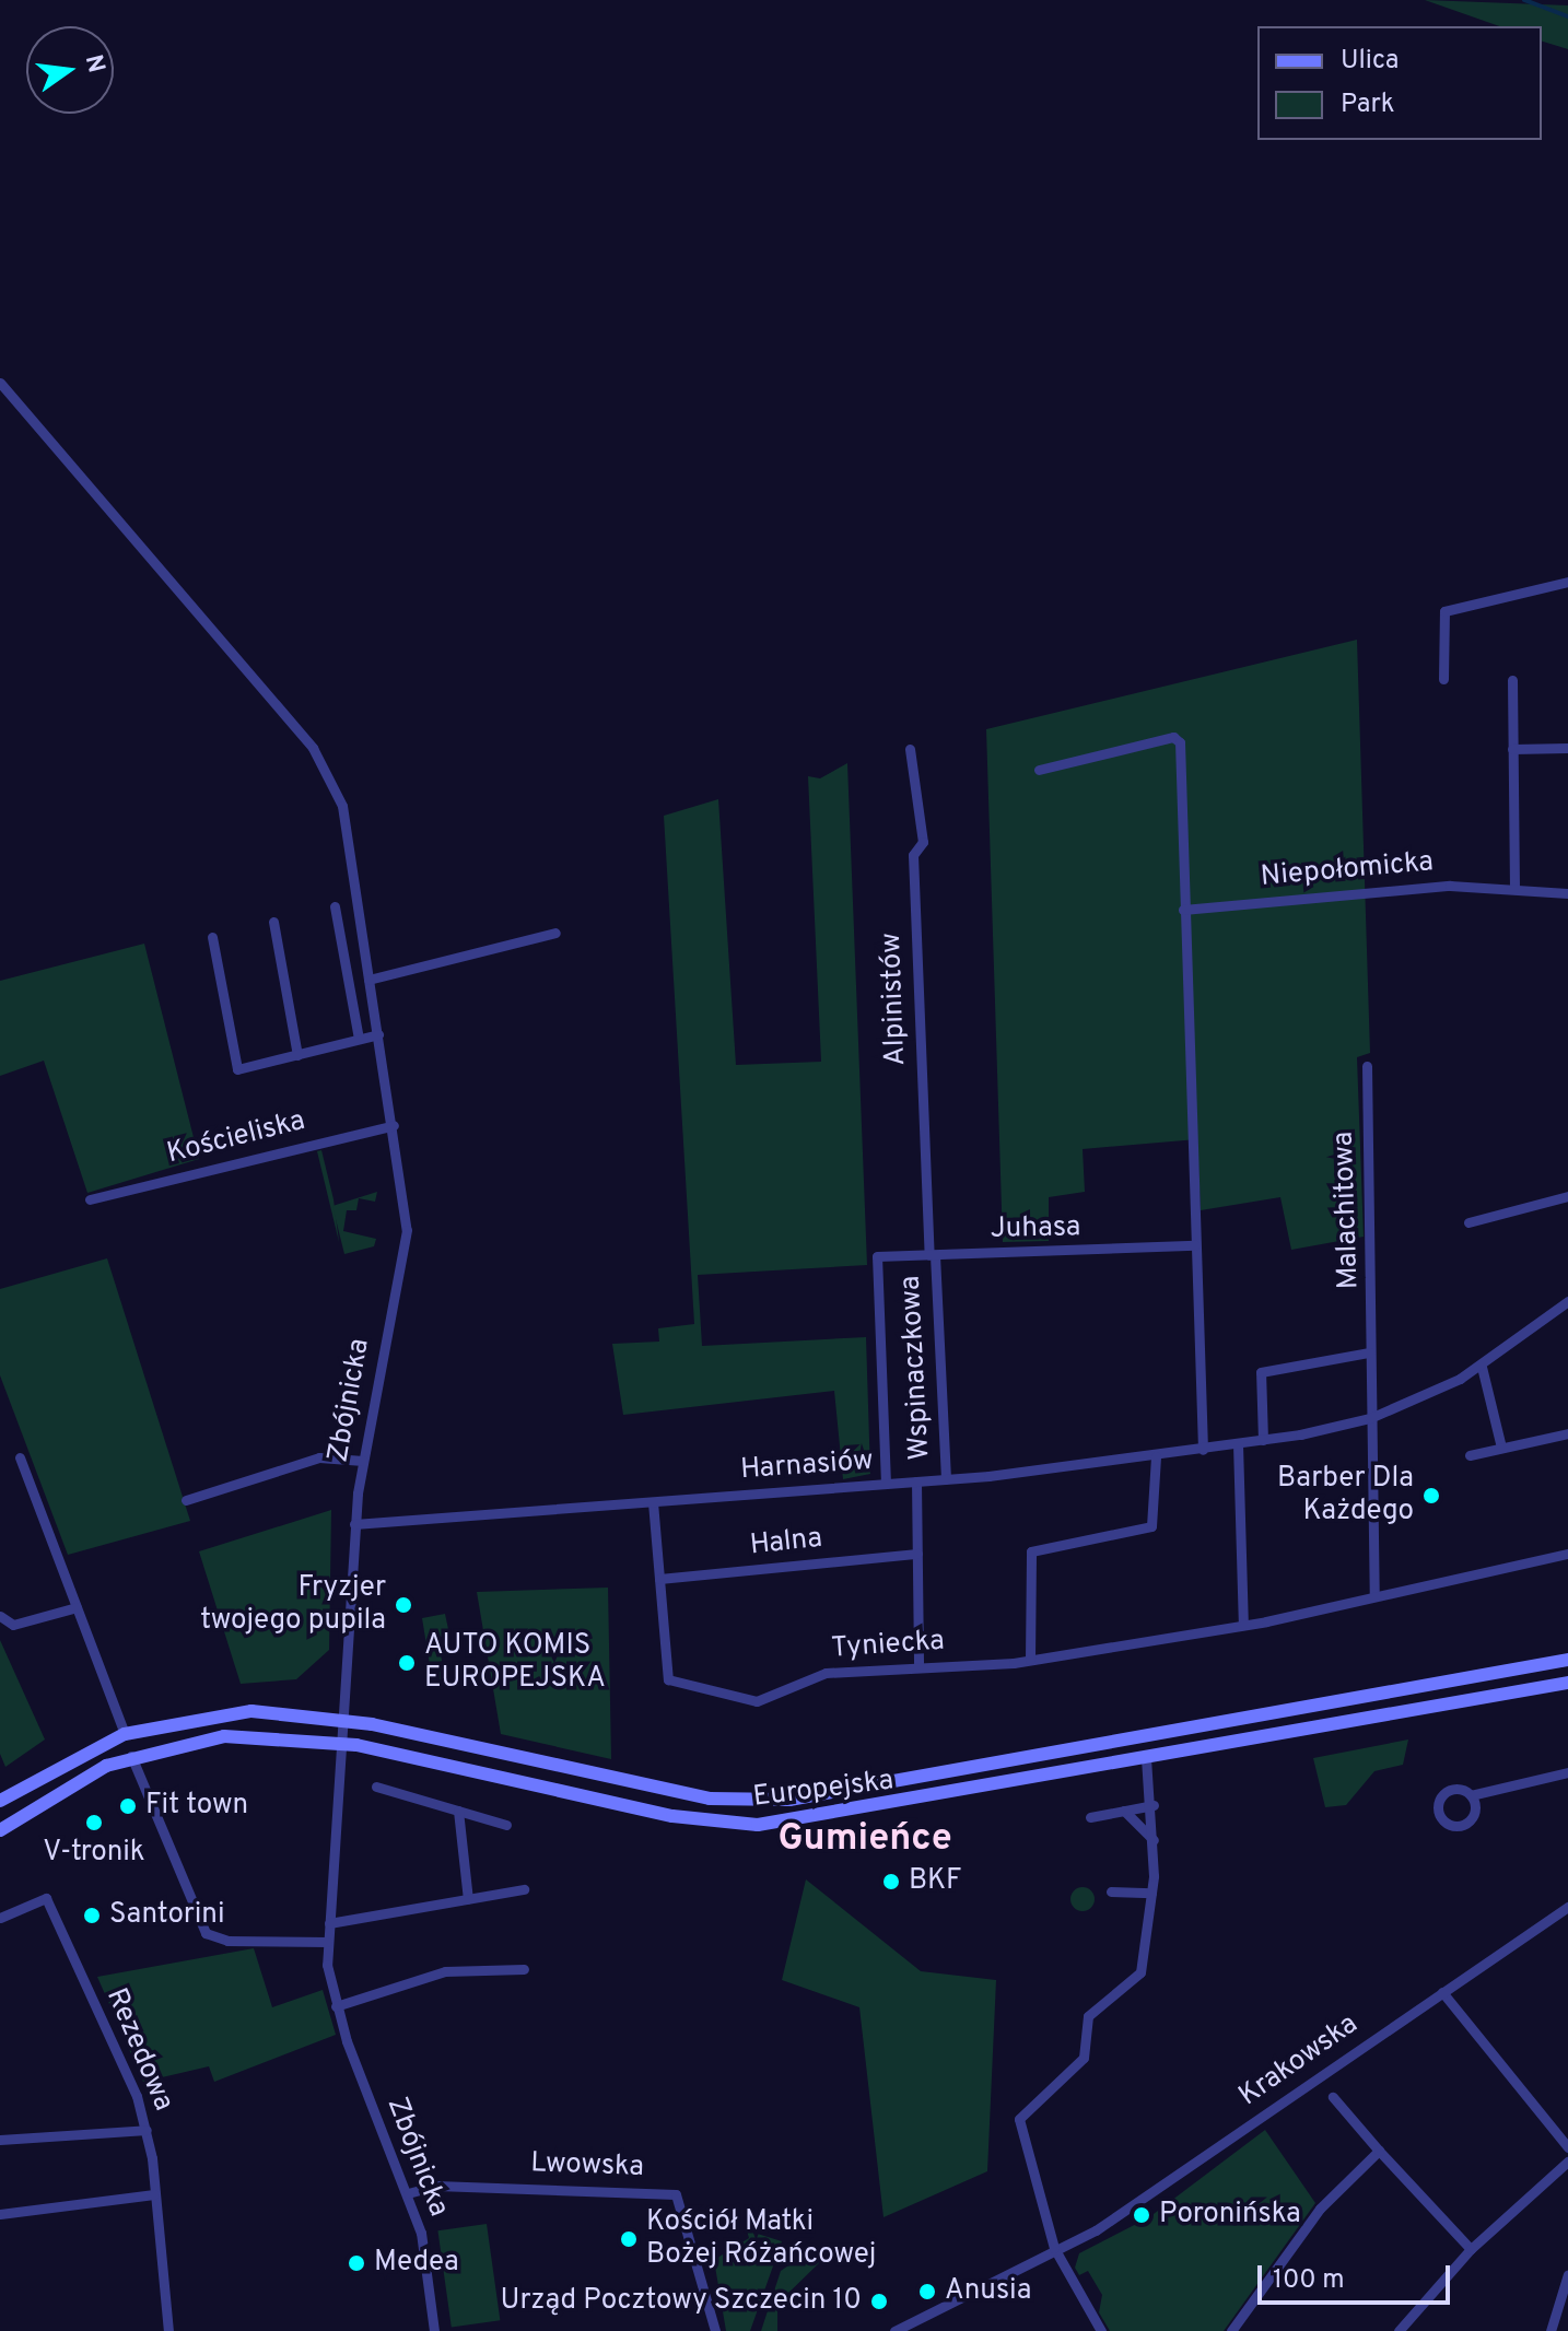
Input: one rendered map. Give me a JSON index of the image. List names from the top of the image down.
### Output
{
  "streets": {
    "main road": ["Europejska"],
    "street": [
      "Niepołomicka",
      "Alpinistów",
      "Kościeliska",
      "Malachitowa",
      "Juhasa",
      "Wspinaczkowa",
      "Zbójnicka",
      "Harnasiów",
      "Halna",
      "Tyniecka",
      "Rezedowa",
      "Krakowska",
      "Lwowska"
    ]
  },
  "crossings": [
    ["Alpinistów", "Juhasa"],
    ["Alpinistów", "Wspinaczkowa"],
    ["Kościeliska", "Zbójnicka"],
    ["Juhasa", "Wspinaczkowa"],
    ["Juhasa", "Harnasiów"],
    ["Wspinaczkowa", "Harnasiów"],
    ["Zbójnicka", "Harnasiów"],
    ["Zbójnicka", "Europejska"],
    ["Zbójnicka", "Lwowska"],
    ["Harnasiów", "Tyniecka"],
    ["Halna", "Tyniecka"]
  ],
  "districts": ["Gumieńce"],
  "places": [
    "Barber Dla Każdego",
    "Fryzjer twojego pupila",
    "AUTO KOMIS EUROPEJSKA",
    "Fit town",
    "V-tronik",
    "BKF",
    "Santorini",
    "Poronińska",
    "Kościół Matki Bożej Różańcowej",
    "Medea",
    "Anusia",
    "Urząd Pocztowy Szczecin 10"
  ],
  "legend": ["Ulica", "Park"],
  "scale_bar": "100 m",
  "north": "right"
}
